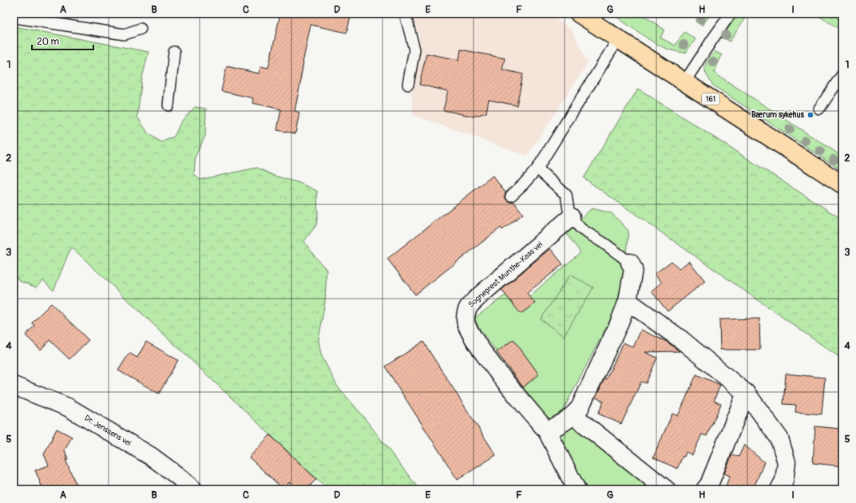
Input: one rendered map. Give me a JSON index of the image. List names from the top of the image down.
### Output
{
  "streets": {
    "main road": ["161"],
    "street": ["Sogneprest Munthe-Kaas vei", "Dr. Jenssens vei"]
  },
  "places": ["Bærum sykehus"],
  "scale_bar": "20 m",
  "grid": {
    "columns": [
      "A",
      "B",
      "C",
      "D",
      "E",
      "F",
      "G",
      "H",
      "I"
    ],
    "rows": [
      "1",
      "2",
      "3",
      "4",
      "5"
    ]
  }
}
